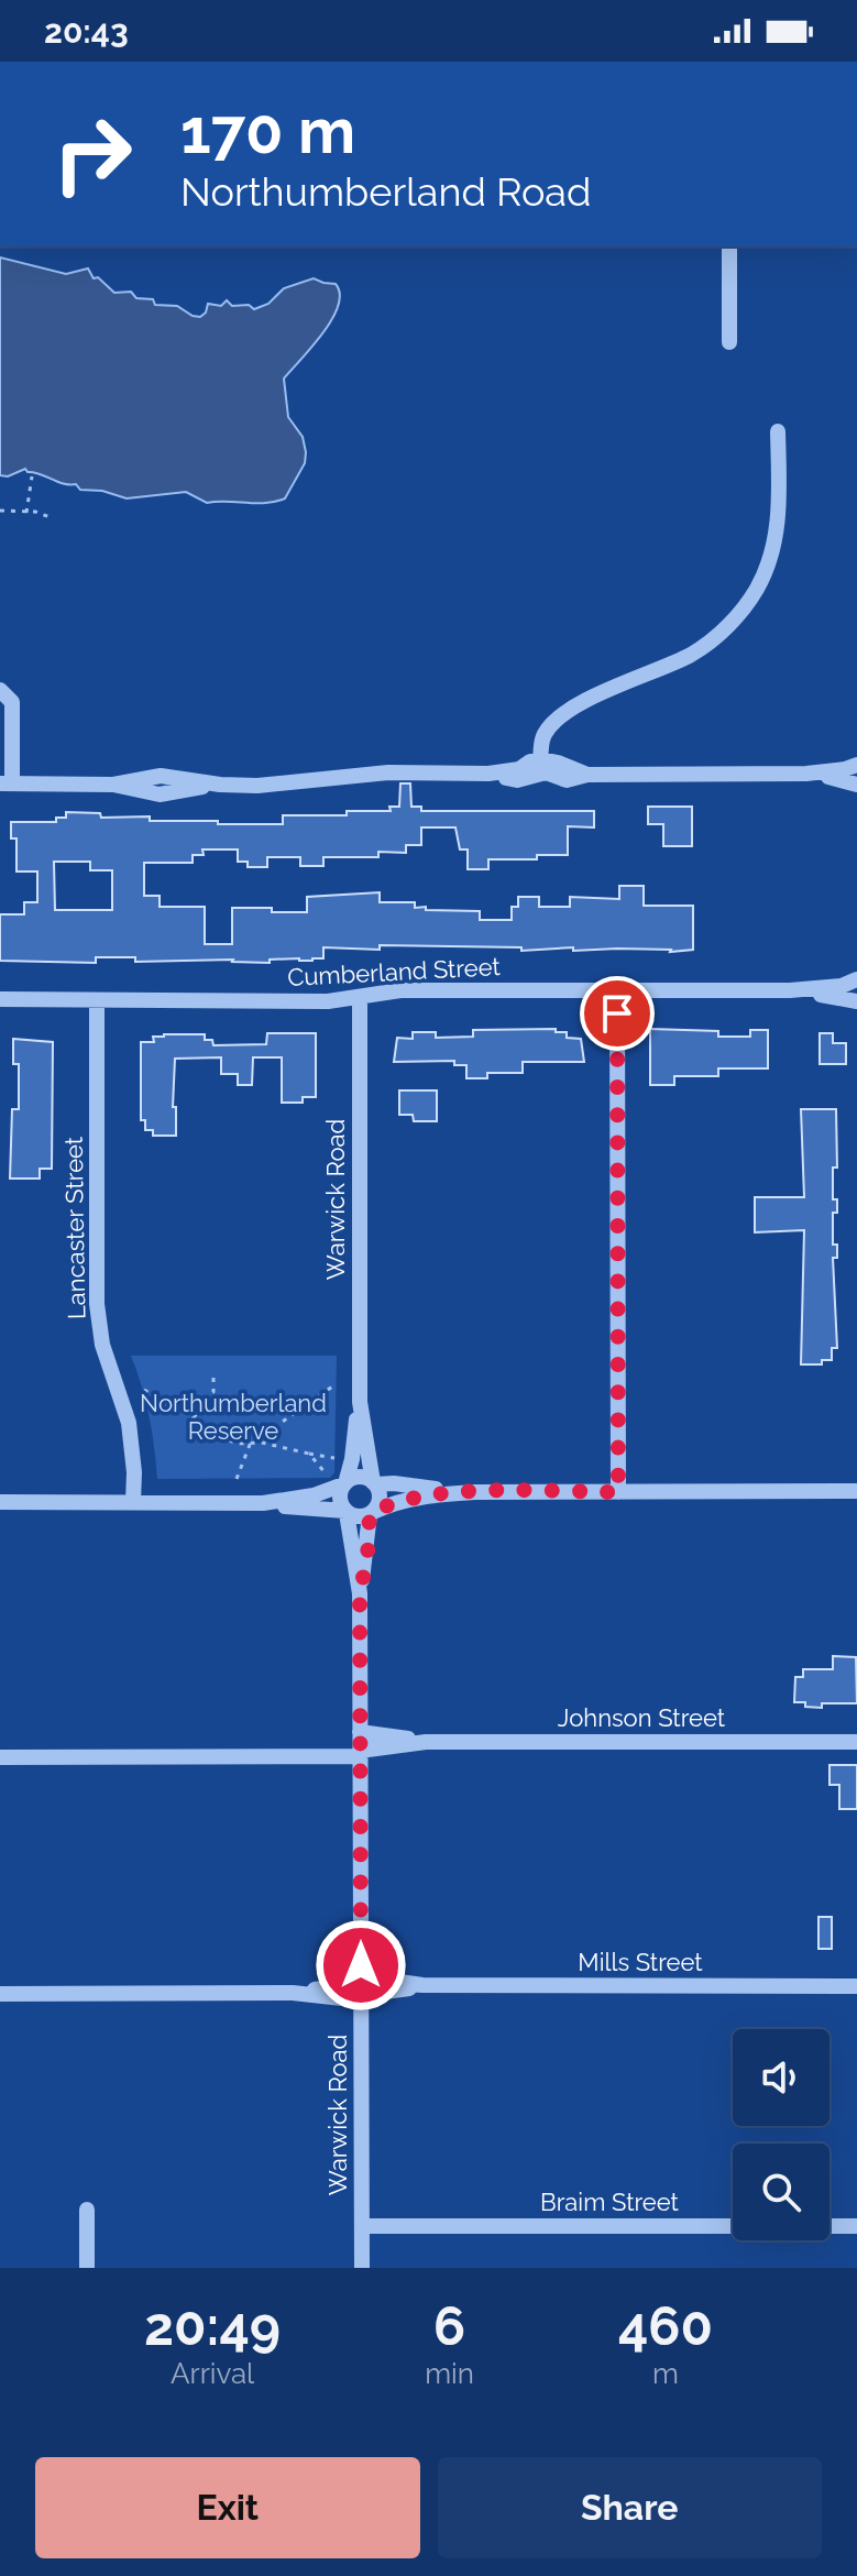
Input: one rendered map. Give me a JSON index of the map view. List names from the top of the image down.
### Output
{
  "streets": {
    "street": [
      "Cumberland Street",
      "Warwick Road",
      "Lancaster Street",
      "Johnson Street",
      "Mills Street",
      "Braim Street"
    ]
  },
  "crossings": [
    ["Cumberland Street", "Warwick Road"],
    ["Cumberland Street", "Lancaster Street"],
    ["Warwick Road", "Johnson Street"],
    ["Warwick Road", "Mills Street"],
    ["Warwick Road", "Braim Street"]
  ],
  "parks": ["Northumberland Reserve"],
  "page": {
    "status": "20:43",
    "turn": ["170 m", "Northumberland Road"],
    "eta": [
      "20:49",
      "Arrival",
      "6",
      "min",
      "460",
      "m"
    ],
    "buttons": ["Exit", "Share"]
  }
}
